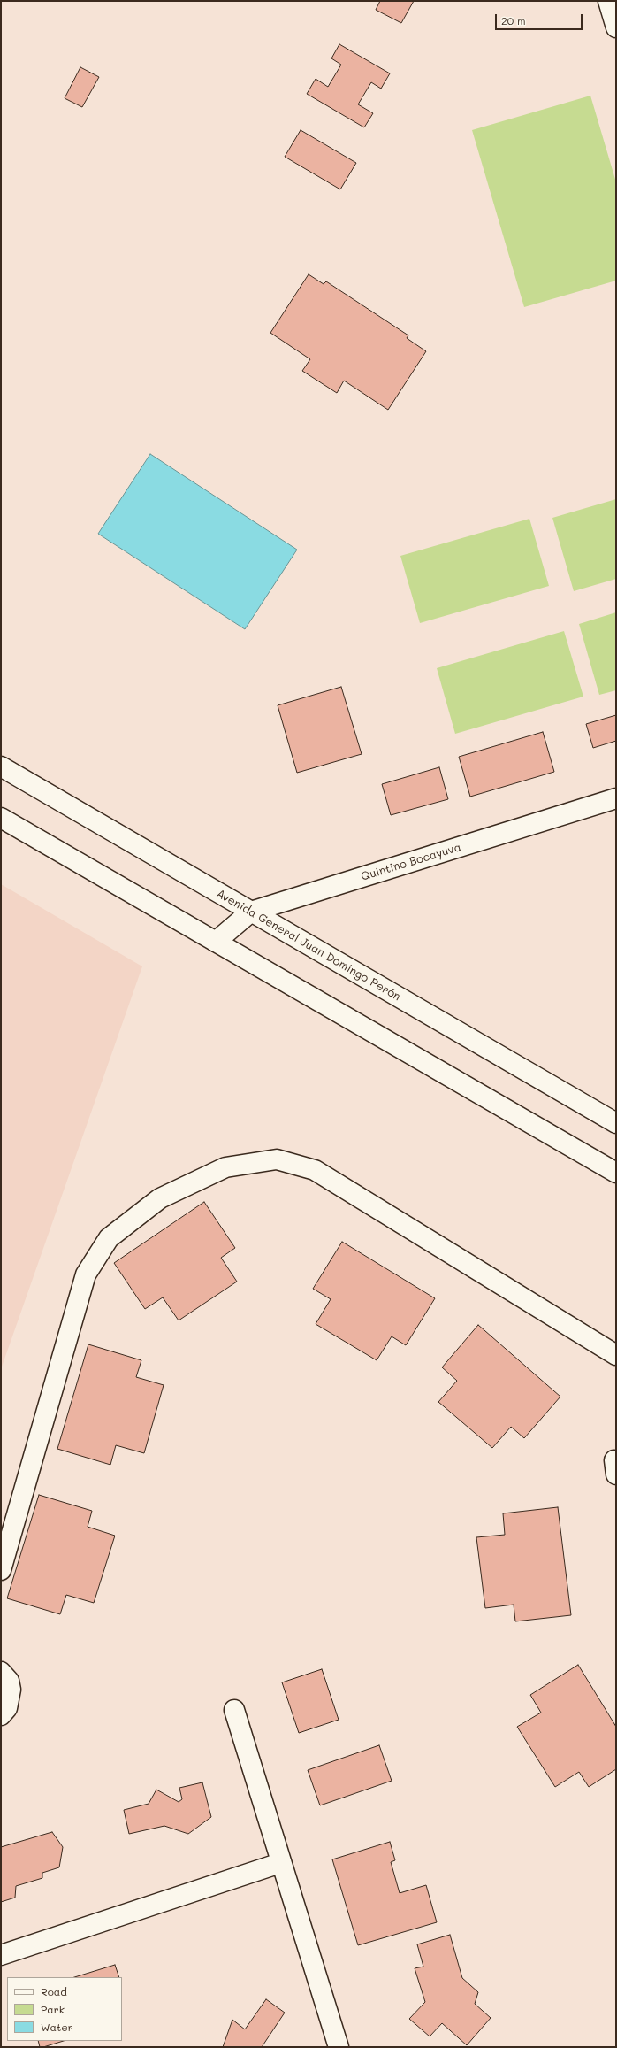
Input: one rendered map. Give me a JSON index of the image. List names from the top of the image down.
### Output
{
  "streets": {
    "street": ["Quintino Bocayuva", "Avenida General Juan Domingo Perón"]
  },
  "crossings": [
    ["Quintino Bocayuva", "Avenida General Juan Domingo Perón"]
  ],
  "legend": ["Road", "Park", "Water"],
  "scale_bar": "20 m"
}
